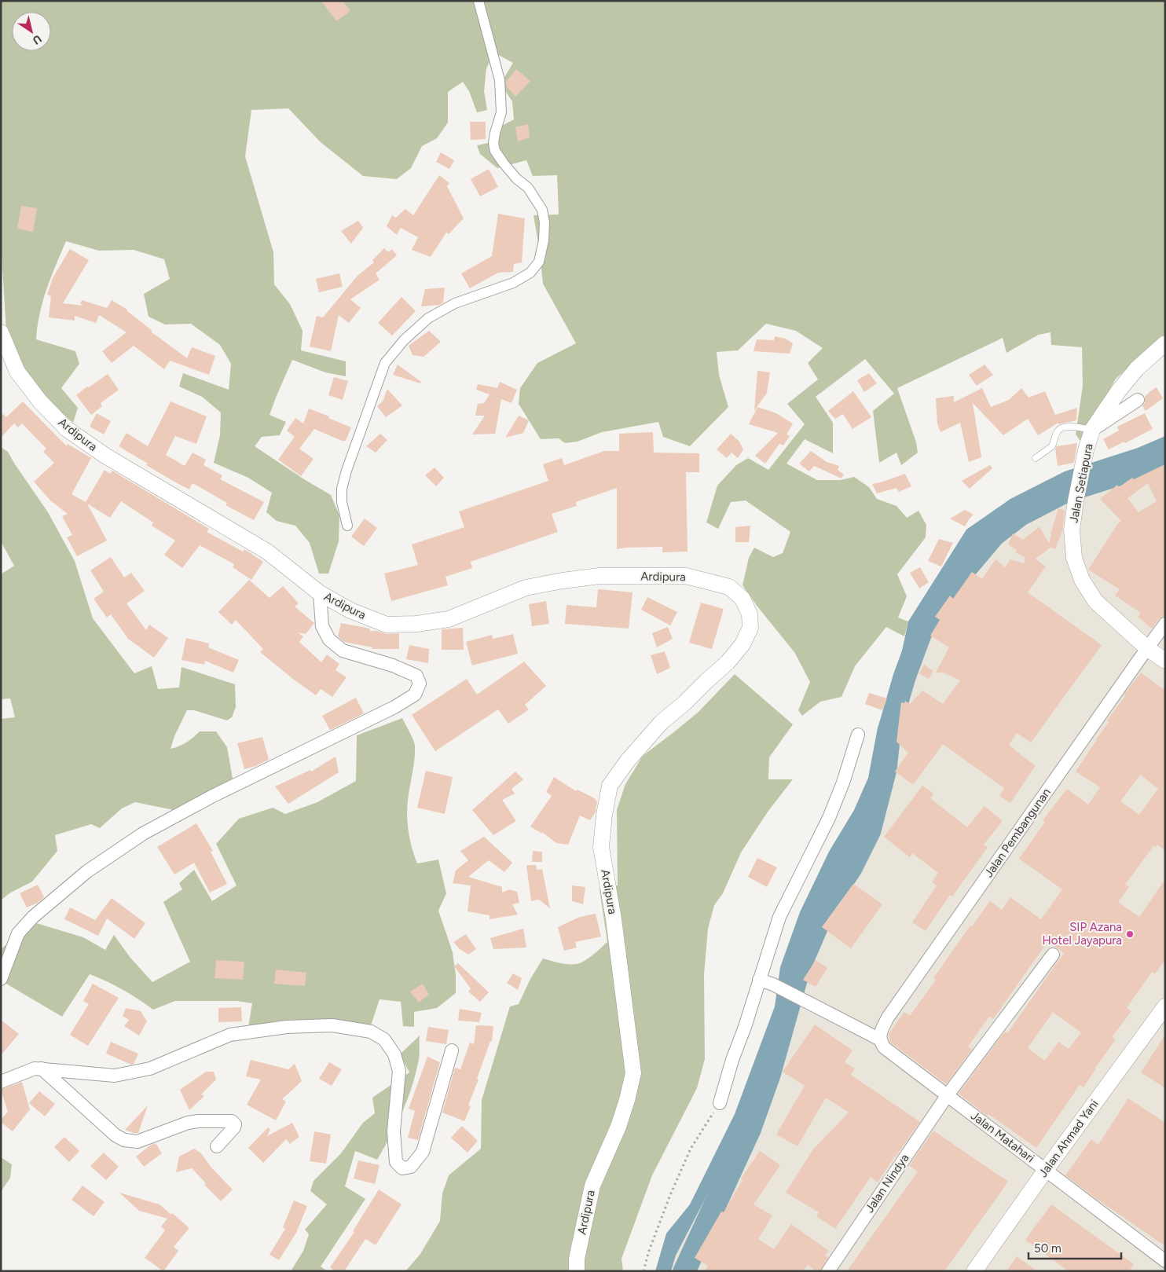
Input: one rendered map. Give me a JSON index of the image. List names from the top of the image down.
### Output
{
  "streets": {
    "street": [
      "Ardipura",
      "Jalan Setiapura",
      "Jalan Pembangunan",
      "Jalan Matahari",
      "Jalan Ahmad Yani",
      "Jalan Nindya"
    ]
  },
  "crossings": [
    ["Jalan Setiapura", "Jalan Pembangunan"],
    ["Jalan Pembangunan", "Jalan Matahari"],
    ["Jalan Matahari", "Jalan Ahmad Yani"],
    ["Jalan Matahari", "Jalan Nindya"]
  ],
  "places": ["SIP Azana Hotel Jayapura"],
  "scale_bar": "50 m",
  "north": "bottom right"
}
